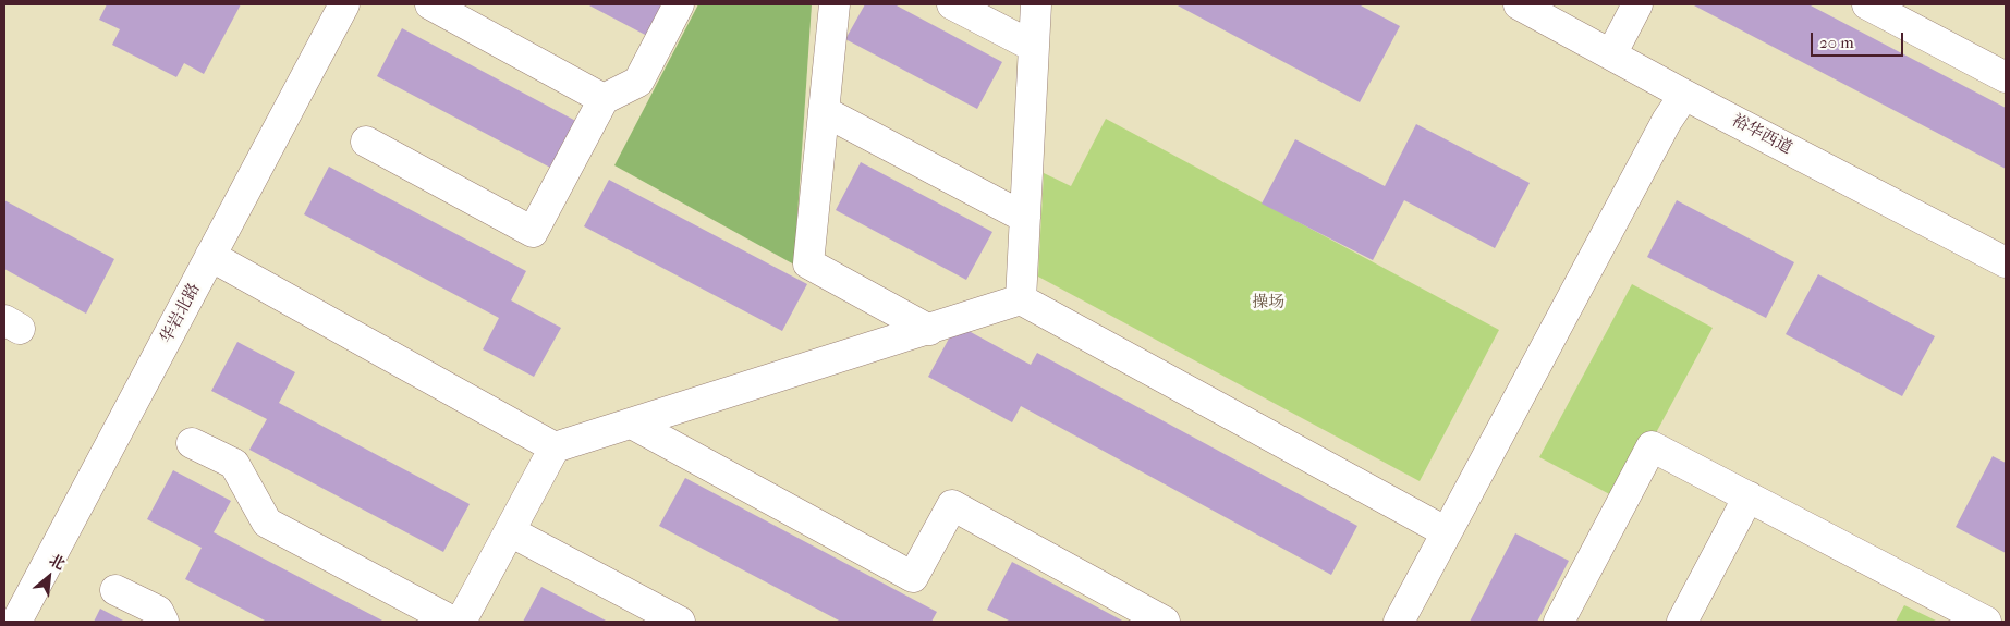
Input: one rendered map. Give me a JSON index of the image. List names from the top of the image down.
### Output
{
  "streets": {
    "street": ["裕华西道", "华岩北路"]
  },
  "parks": ["操场"],
  "scale_bar": "20 m",
  "north": "top right"
}
